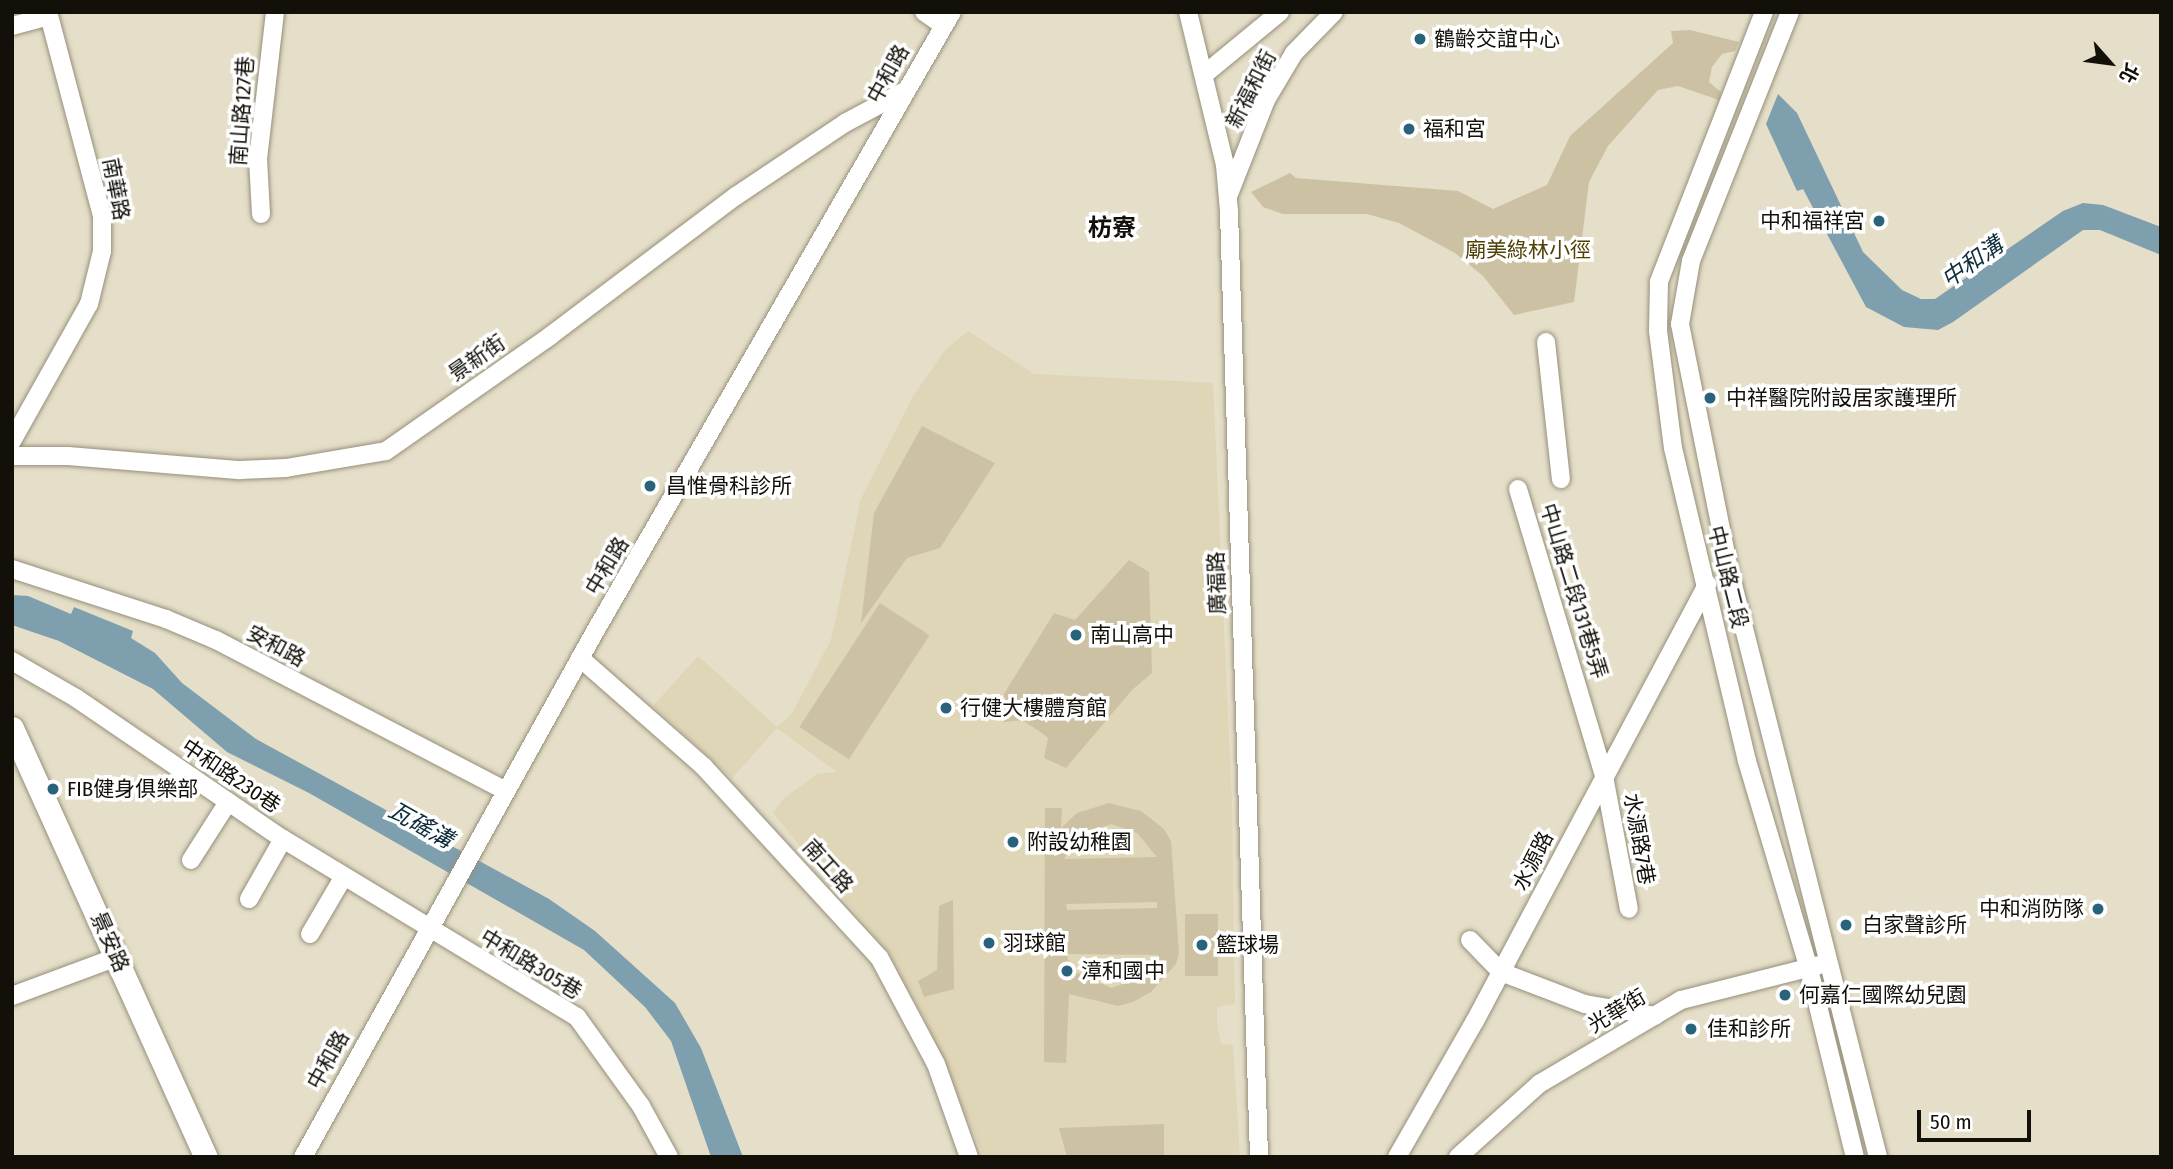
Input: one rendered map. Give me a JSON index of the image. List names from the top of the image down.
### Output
{
  "streets": {
    "main road": ["景安路"],
    "street": [
      "中和路",
      "新福和街",
      "南山路127巷",
      "南華路",
      "景新街",
      "中山路二段",
      "廣福路",
      "中山路二段131巷5弄",
      "安和路",
      "中和路230巷",
      "水源路7巷",
      "水源路",
      "南工路",
      "中和路305巷",
      "光華街"
    ]
  },
  "crossings": [
    ["中和路", "景新街"],
    ["中和路", "安和路"],
    ["中和路", "中和路230巷"],
    ["中和路", "南工路"],
    ["中和路", "中和路305巷"],
    ["新福和街", "廣福路"],
    ["中山路二段", "水源路"],
    ["中山路二段", "光華街"],
    ["中山路二段131巷5弄", "水源路7巷"],
    ["中山路二段131巷5弄", "水源路"],
    ["中和路230巷", "中和路305巷"],
    ["水源路7巷", "水源路"]
  ],
  "districts": ["枋寮"],
  "water": ["中和溝", "瓦磘溝"],
  "parks": ["廟美綠林小徑"],
  "places": [
    "鶴齡交誼中心",
    "福和宮",
    "中和福祥宮",
    "中祥醫院附設居家護理所",
    "昌惟骨科診所",
    "南山高中",
    "行健大樓體育館",
    "FIB健身俱樂部",
    "附設幼稚園",
    "中和消防隊",
    "白家聲診所",
    "羽球館",
    "籃球場",
    "漳和國中",
    "何嘉仁國際幼兒園",
    "佳和診所"
  ],
  "scale_bar": "50 m",
  "north": "bottom right"
}
